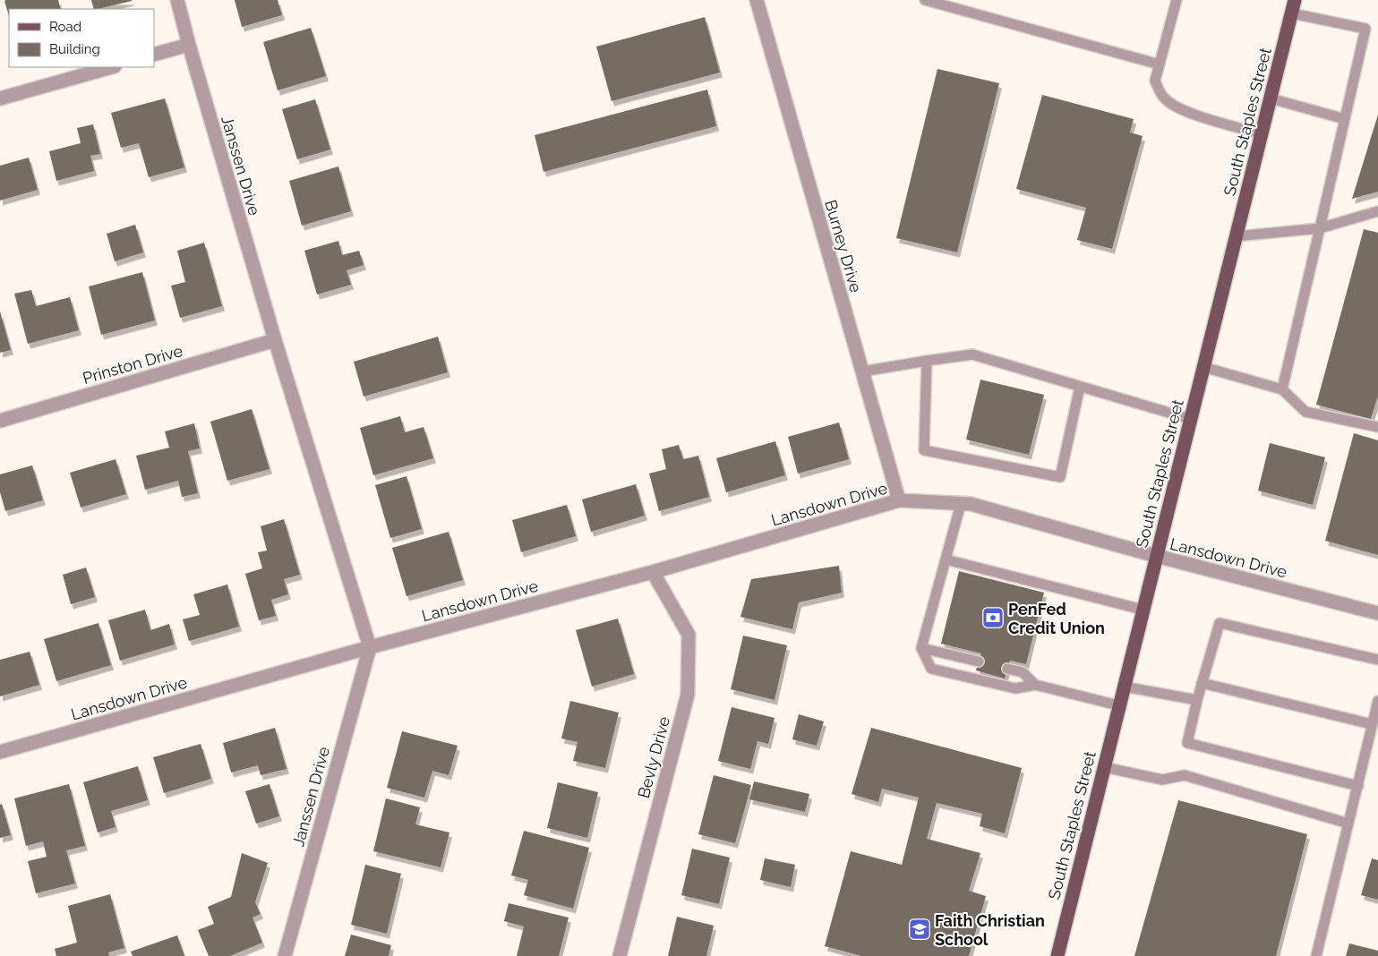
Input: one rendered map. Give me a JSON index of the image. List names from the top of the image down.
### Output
{
  "streets": {
    "main road": ["South Staples Street"],
    "street": [
      "Janssen Drive",
      "Burney Drive",
      "Prinston Drive",
      "Lansdown Drive",
      "Bevly Drive"
    ]
  },
  "crossings": [
    ["South Staples Street", "Lansdown Drive"],
    ["Janssen Drive", "Prinston Drive"],
    ["Janssen Drive", "Lansdown Drive"],
    ["Burney Drive", "Lansdown Drive"],
    ["Lansdown Drive", "Bevly Drive"]
  ],
  "places": {
    "bank": ["PenFed Credit Union"],
    "school or university": ["Faith Christian School"]
  },
  "legend": ["Road", "Building"]
}
